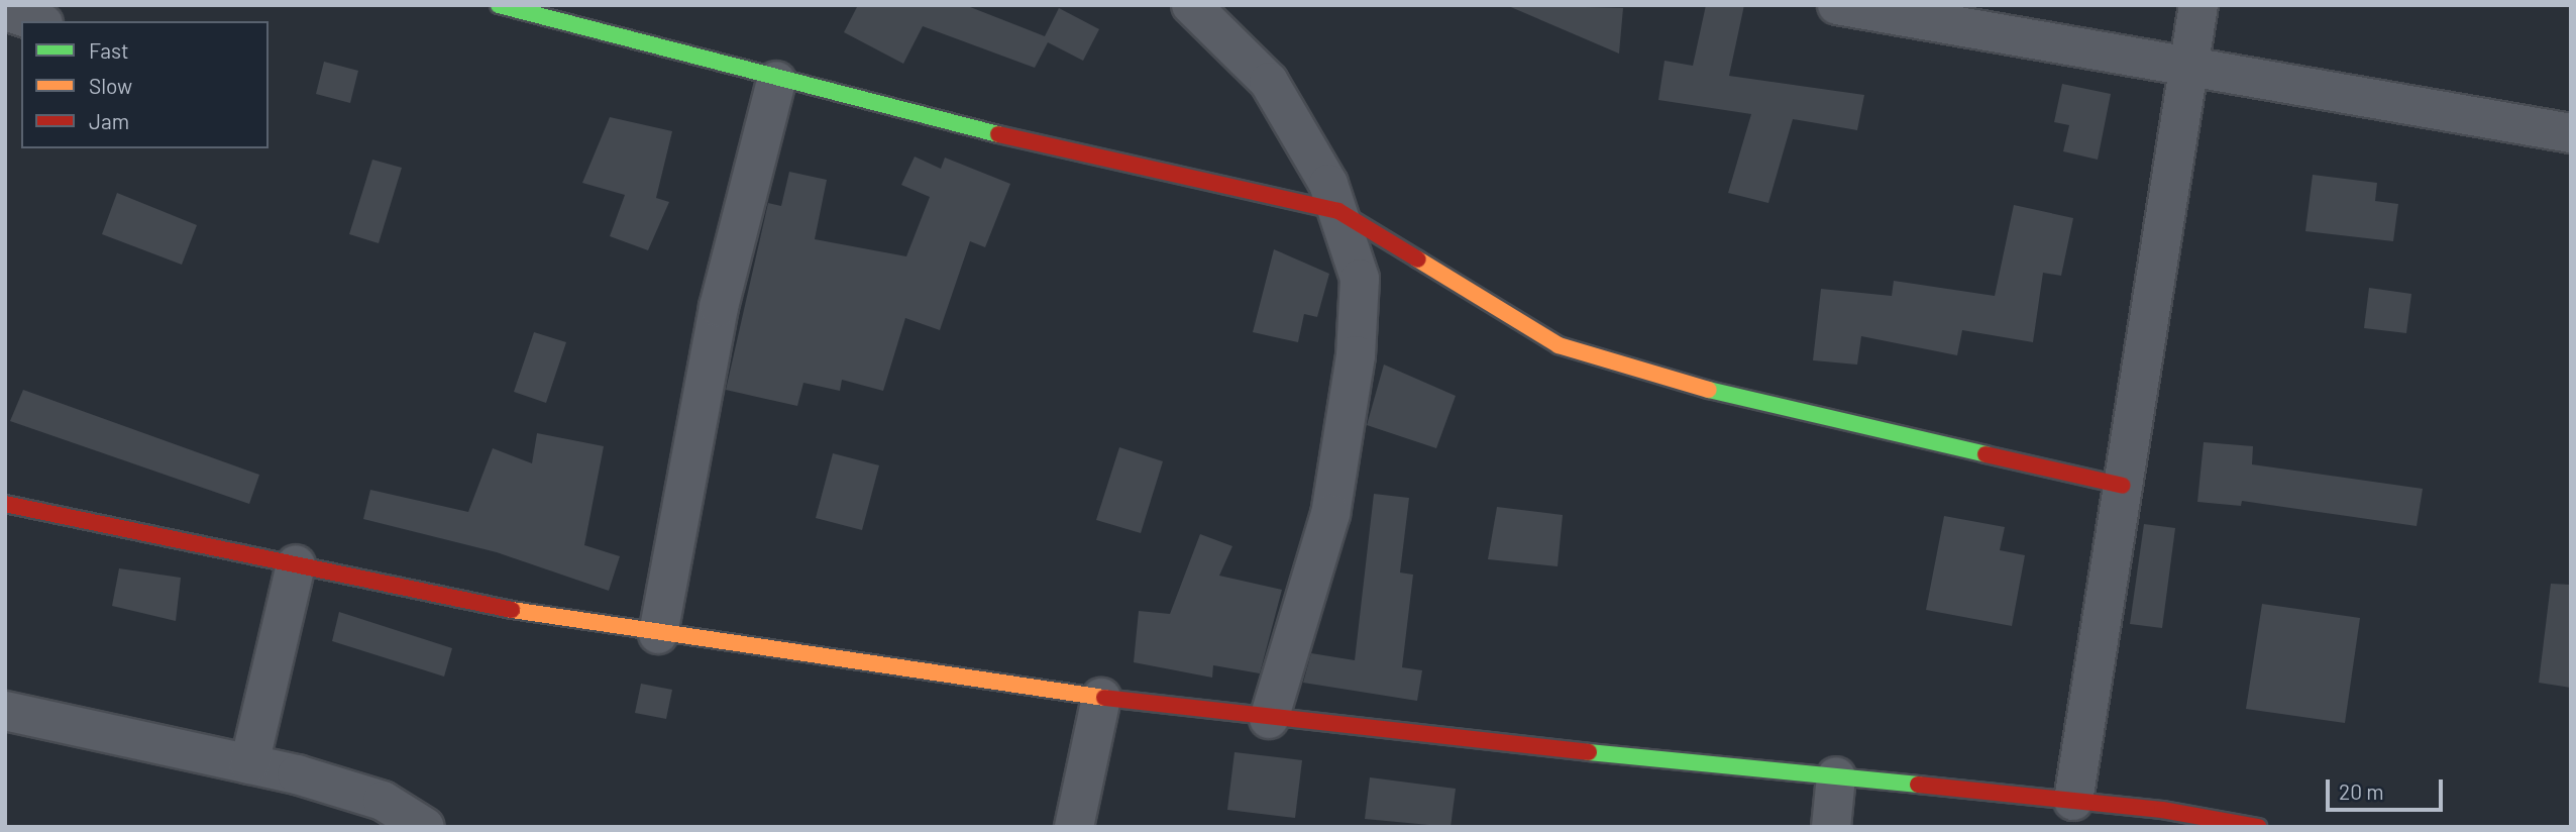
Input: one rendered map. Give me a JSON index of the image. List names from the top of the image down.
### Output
{
  "legend": ["Fast", "Slow", "Jam"],
  "scale_bar": "20 m"
}
